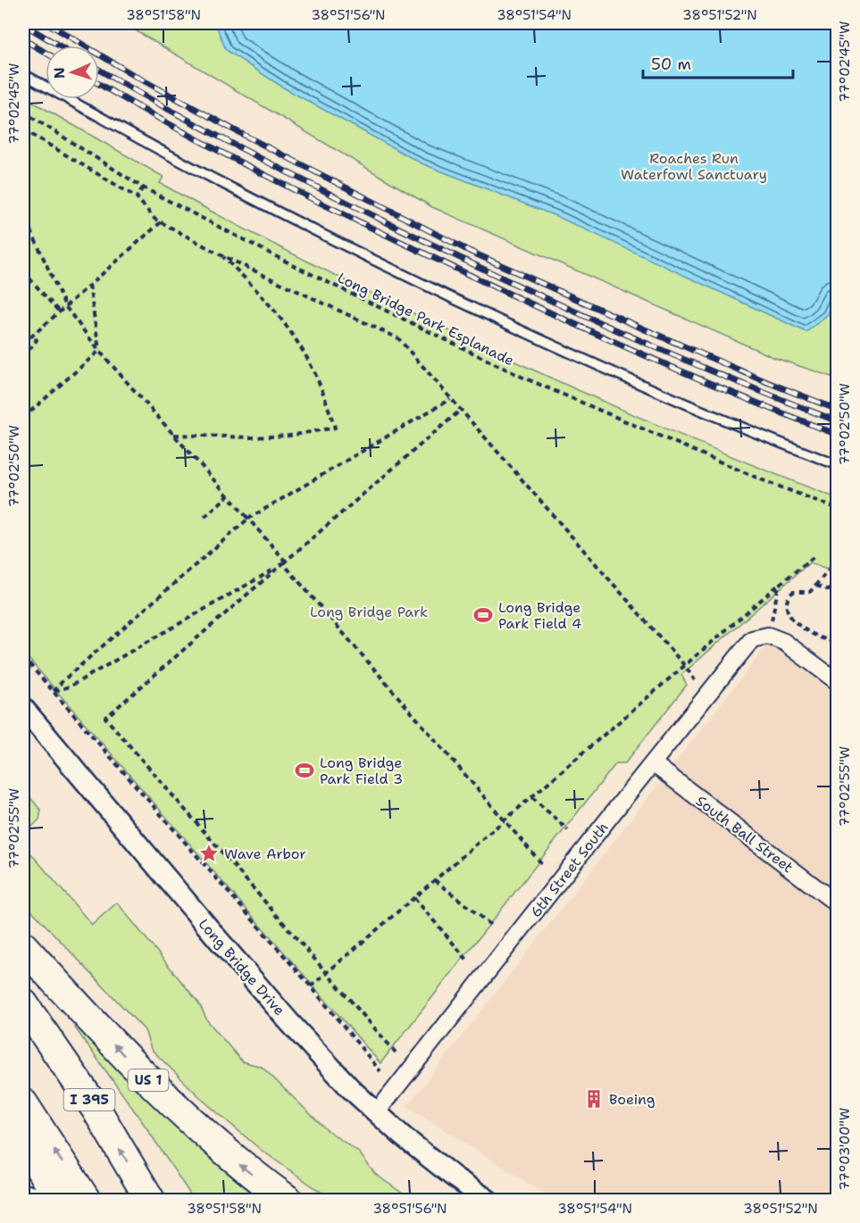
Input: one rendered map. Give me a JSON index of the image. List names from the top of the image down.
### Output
{
  "streets": {
    "highway": ["US 1", "I 395"],
    "street": ["South Ball Street", "6th Street South", "Long Bridge Drive"],
    "path": ["Long Bridge Park Esplanade"]
  },
  "crossings": [
    ["South Ball Street", "6th Street South"],
    ["6th Street South", "Long Bridge Drive"]
  ],
  "parks": ["Roaches Run Waterfowl Sanctuary", "Long Bridge Park"],
  "places": {
    "sports": ["Long Bridge Park Field 4", "Long Bridge Park Field 3"],
    "place": ["Wave Arbor"],
    "building": ["Boeing"]
  },
  "scale_bar": "50 m",
  "north": "left",
  "coordinates": [
    "38°51'58\"N",
    "38°51'56\"N",
    "38°51'54\"N",
    "38°51'52\"N",
    "77°02'45\"W",
    "77°02'50\"W",
    "77°02'55\"W",
    "77°03'00\"W"
  ]
}
